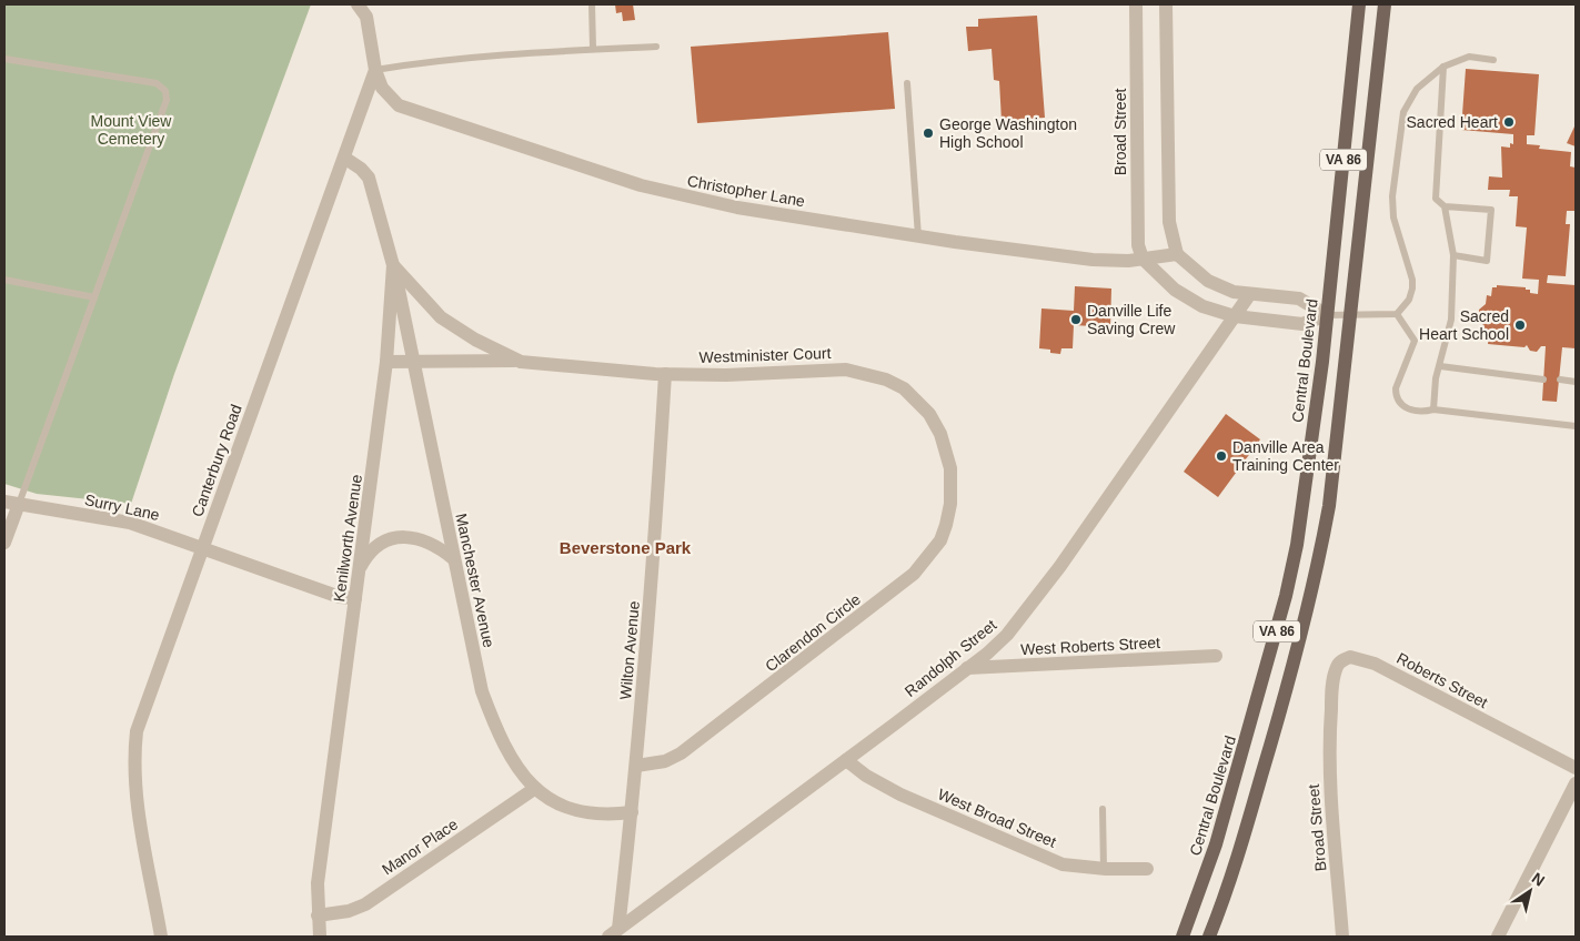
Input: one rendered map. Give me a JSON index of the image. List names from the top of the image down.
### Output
{
  "streets": {
    "main road": ["VA 86", "Central Boulevard"],
    "street": [
      "Broad Street",
      "Christopher Lane",
      "Westminister Court",
      "Canterbury Road",
      "Surry Lane",
      "Kenilworth Avenue",
      "Manchester Avenue",
      "Clarendon Circle",
      "West Roberts Street",
      "Wilton Avenue",
      "Randolph Street",
      "Roberts Street",
      "West Broad Street",
      "Manor Place"
    ]
  },
  "crossings": [
    ["Broad Street", "Christopher Lane"],
    ["Broad Street", "Roberts Street"],
    ["Christopher Lane", "Canterbury Road"],
    ["Westminister Court", "Kenilworth Avenue"],
    ["Westminister Court", "Manchester Avenue"],
    ["Westminister Court", "Clarendon Circle"],
    ["Westminister Court", "Wilton Avenue"],
    ["Canterbury Road", "Surry Lane"],
    ["Canterbury Road", "Kenilworth Avenue"],
    ["Surry Lane", "Kenilworth Avenue"],
    ["Kenilworth Avenue", "Manchester Avenue"],
    ["Kenilworth Avenue", "Manor Place"],
    ["Manchester Avenue", "Wilton Avenue"],
    ["Manchester Avenue", "Manor Place"],
    ["Clarendon Circle", "Wilton Avenue"],
    ["West Roberts Street", "Randolph Street"],
    ["Wilton Avenue", "Randolph Street"],
    ["Randolph Street", "West Broad Street"]
  ],
  "districts": ["Beverstone Park"],
  "parks": ["Mount View Cemetery"],
  "places": [
    "Sacred Heart",
    "George Washington High School",
    "Danville Life Saving Crew",
    "Sacred Heart School",
    "Danville Area Training Center"
  ],
  "north": "top right"
}
